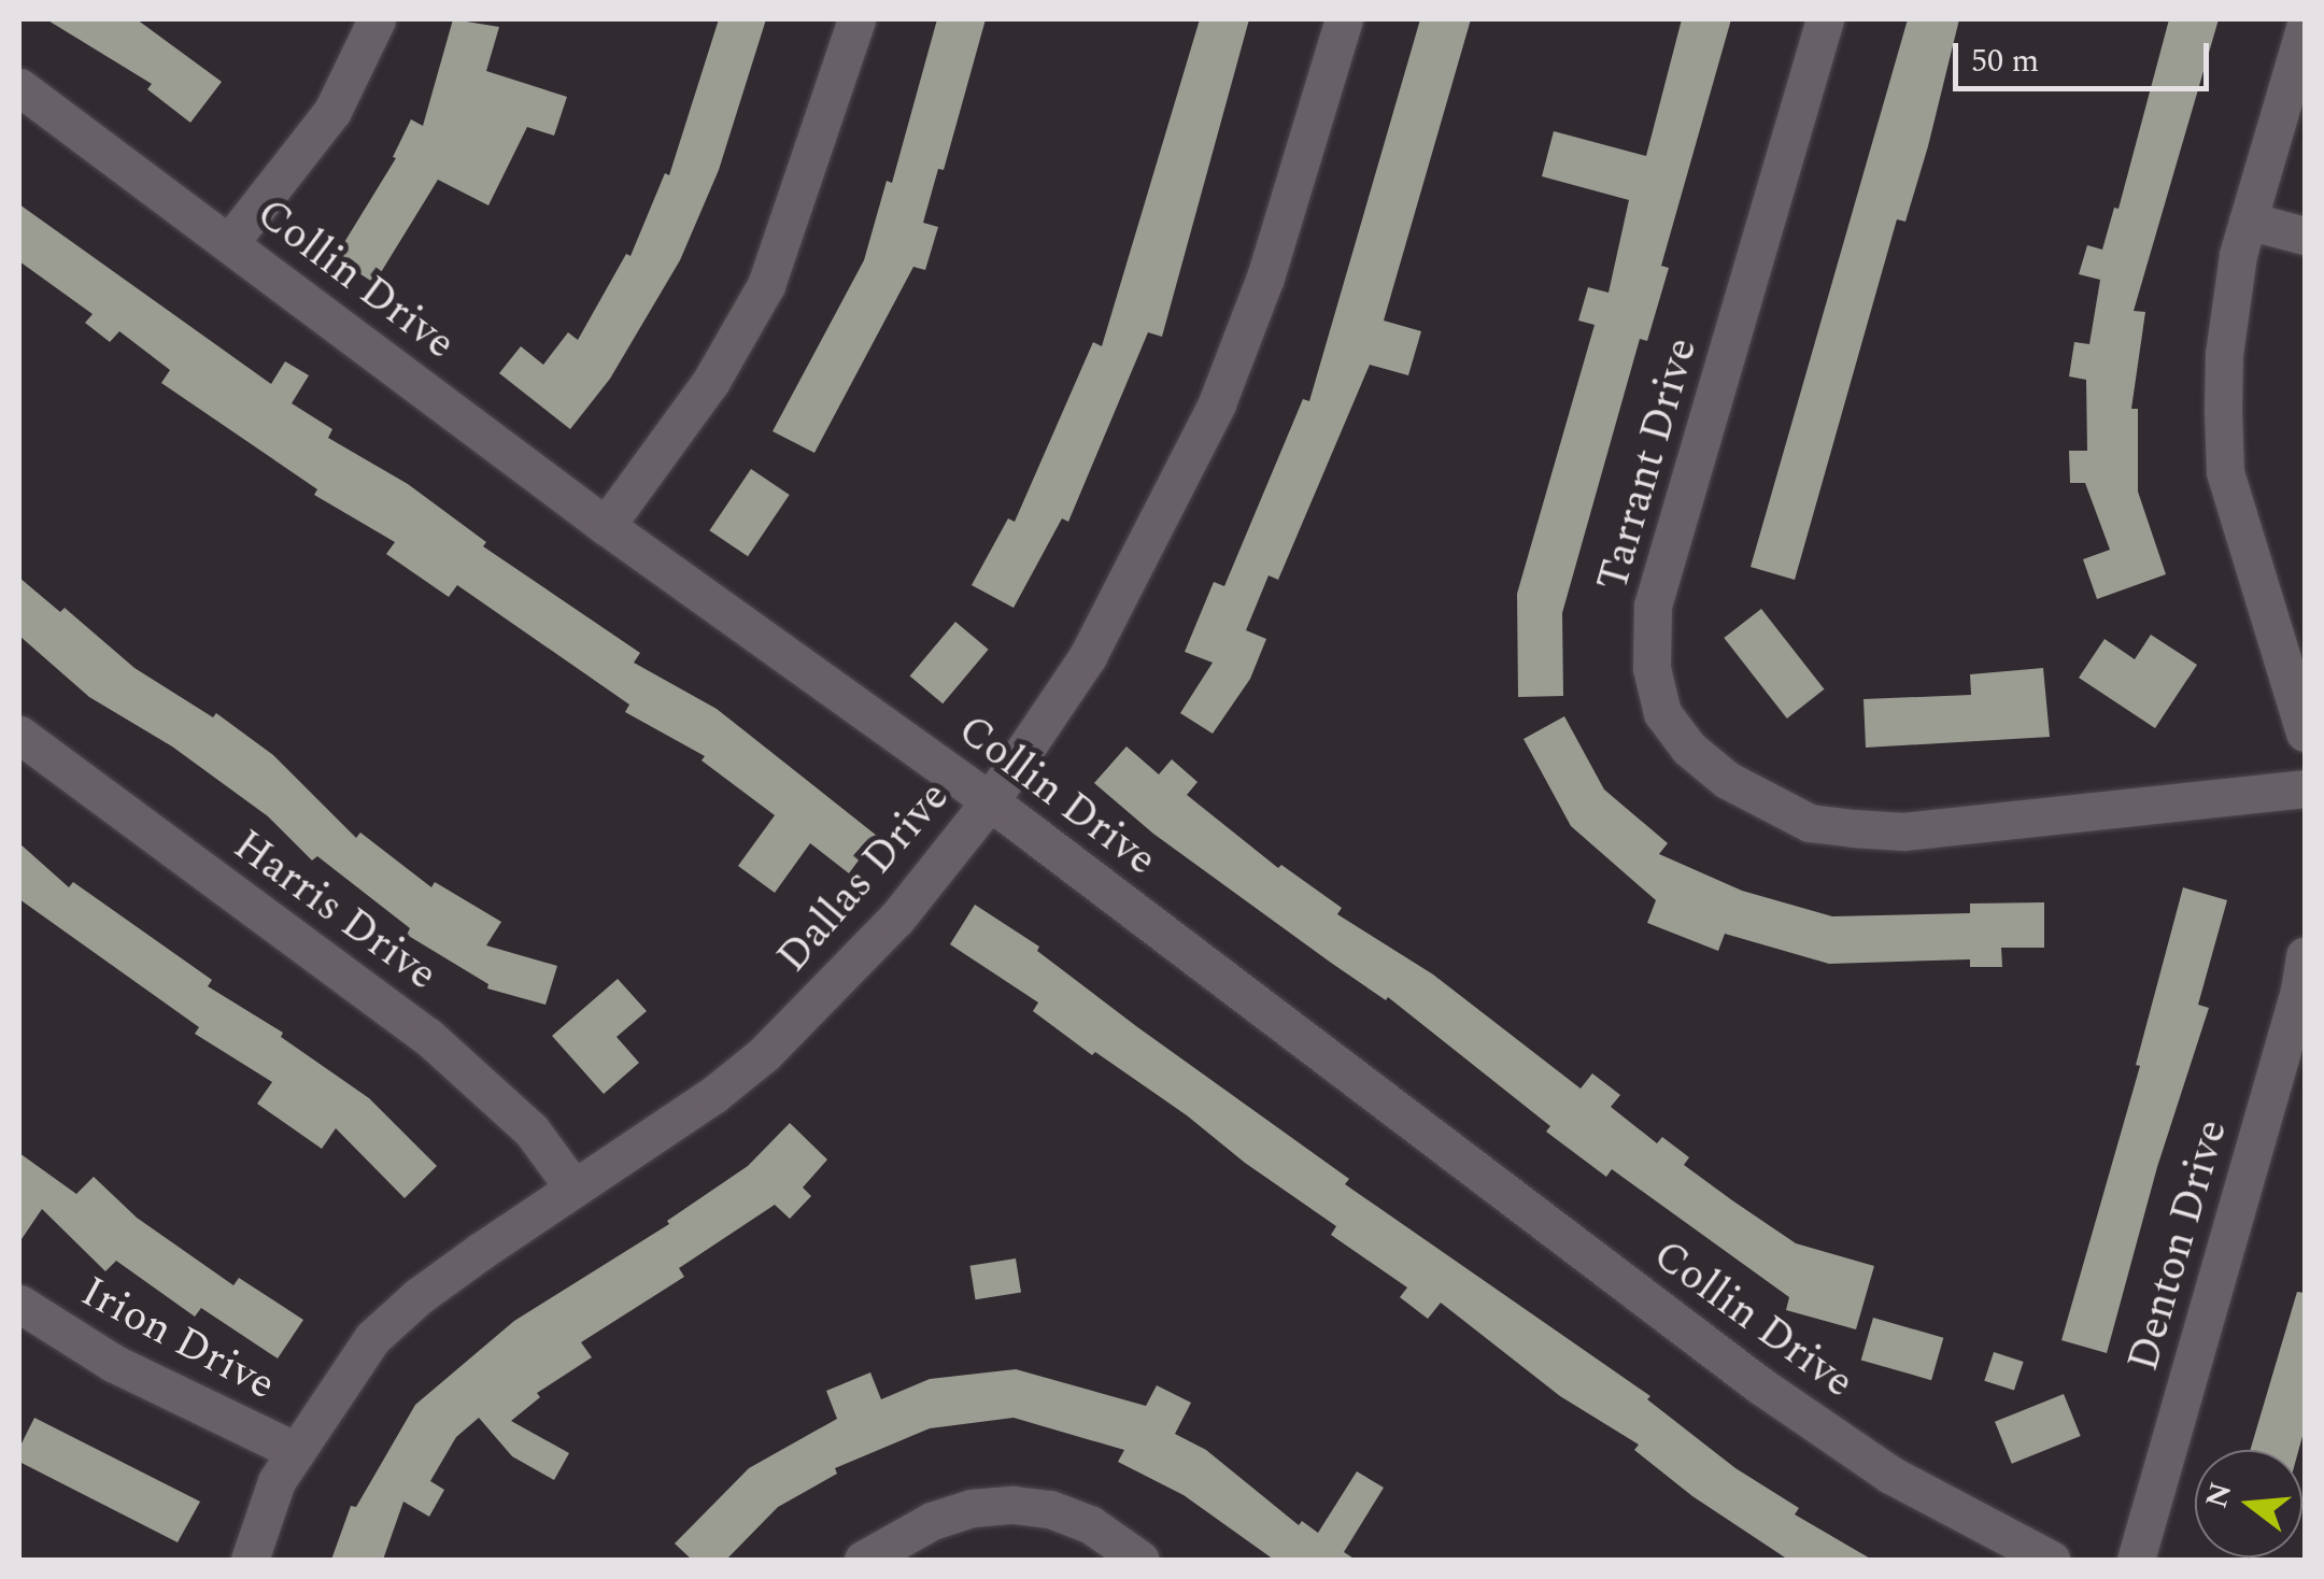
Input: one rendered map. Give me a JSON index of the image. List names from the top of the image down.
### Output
{
  "streets": {
    "street": [
      "Collin Drive",
      "Tarrant Drive",
      "Dallas Drive",
      "Harris Drive",
      "Denton Drive",
      "Irion Drive"
    ]
  },
  "crossings": [
    ["Collin Drive", "Dallas Drive"],
    ["Dallas Drive", "Harris Drive"],
    ["Dallas Drive", "Irion Drive"]
  ],
  "scale_bar": "50 m",
  "north": "left"
}
